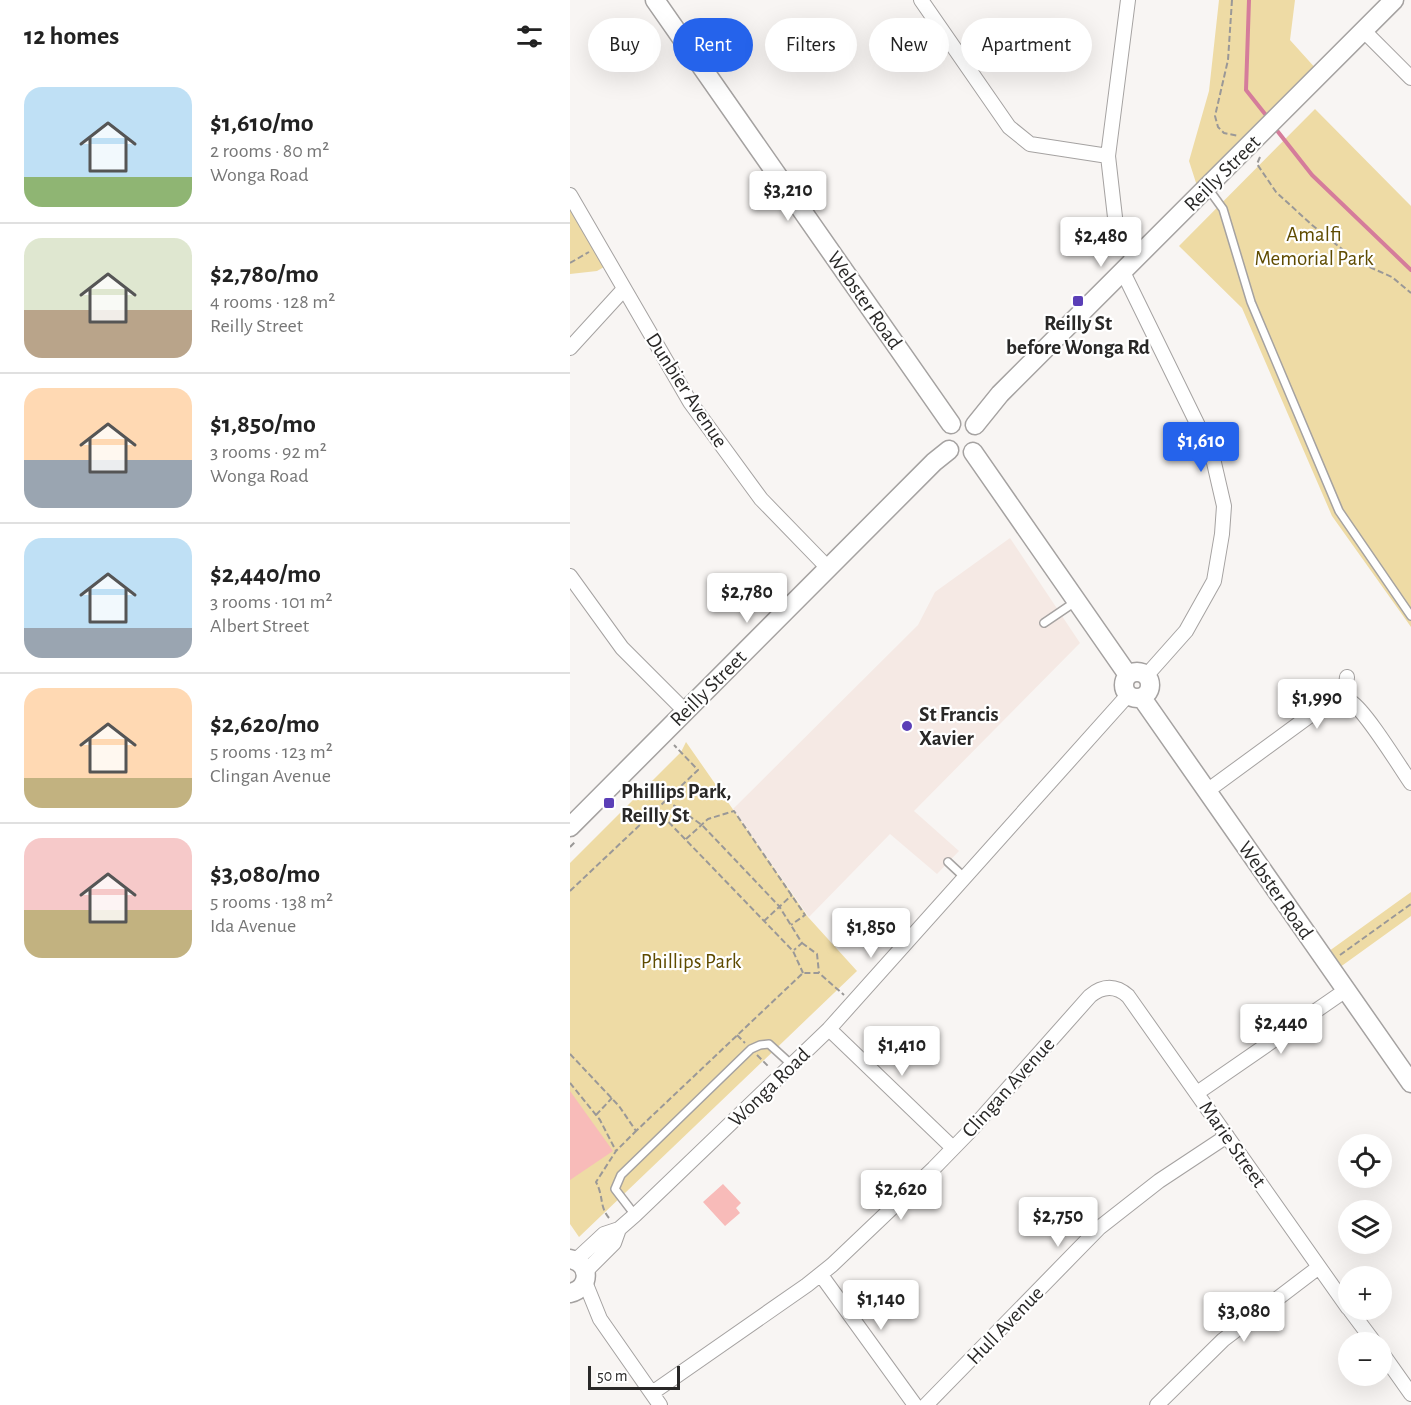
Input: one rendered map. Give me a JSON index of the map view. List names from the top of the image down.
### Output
{
  "streets": {
    "street": [
      "Reilly Street",
      "Webster Road",
      "Dunbier Avenue",
      "Wonga Road",
      "Clingan Avenue",
      "Marie Street",
      "Hull Avenue"
    ]
  },
  "crossings": [
    ["Reilly Street", "Webster Road"],
    ["Reilly Street", "Dunbier Avenue"],
    ["Webster Road", "Wonga Road"],
    ["Clingan Avenue", "Marie Street"],
    ["Marie Street", "Hull Avenue"]
  ],
  "parks": ["Amalfi Memorial Park", "Phillips Park"],
  "places": {
    "transit": ["Reilly St before Wonga Rd", "Phillips Park, Reilly St"],
    "other": ["St Francis Xavier"]
  },
  "scale_bar": "50 m",
  "page": {
    "heading": "12 homes",
    "chip": [
      "Buy",
      "Rent",
      "Filters",
      "New",
      "Apartment"
    ],
    "list": [
      {
        "name": "$1,610/mo",
        "note": "2 rooms · 80 m² · Wonga Road"
      },
      {
        "name": "$2,780/mo",
        "note": "4 rooms · 128 m² · Reilly Street"
      },
      {
        "name": "$1,850/mo",
        "note": "3 rooms · 92 m² · Wonga Road"
      },
      {
        "name": "$2,440/mo",
        "note": "3 rooms · 101 m² · Albert Street"
      },
      {
        "name": "$2,620/mo",
        "note": "5 rooms · 123 m² · Clingan Avenue"
      },
      {
        "name": "$3,080/mo",
        "note": "5 rooms · 138 m² · Ida Avenue"
      }
    ],
    "price": [
      "$3,210",
      "$2,480",
      "$1,610",
      "$2,780",
      "$1,990",
      "$1,850",
      "$2,440",
      "$1,410",
      "$2,620",
      "$2,750",
      "$1,140",
      "$3,080"
    ],
    "map_buttons": ["+", "−"],
    "scale": "50 m"
  }
}
